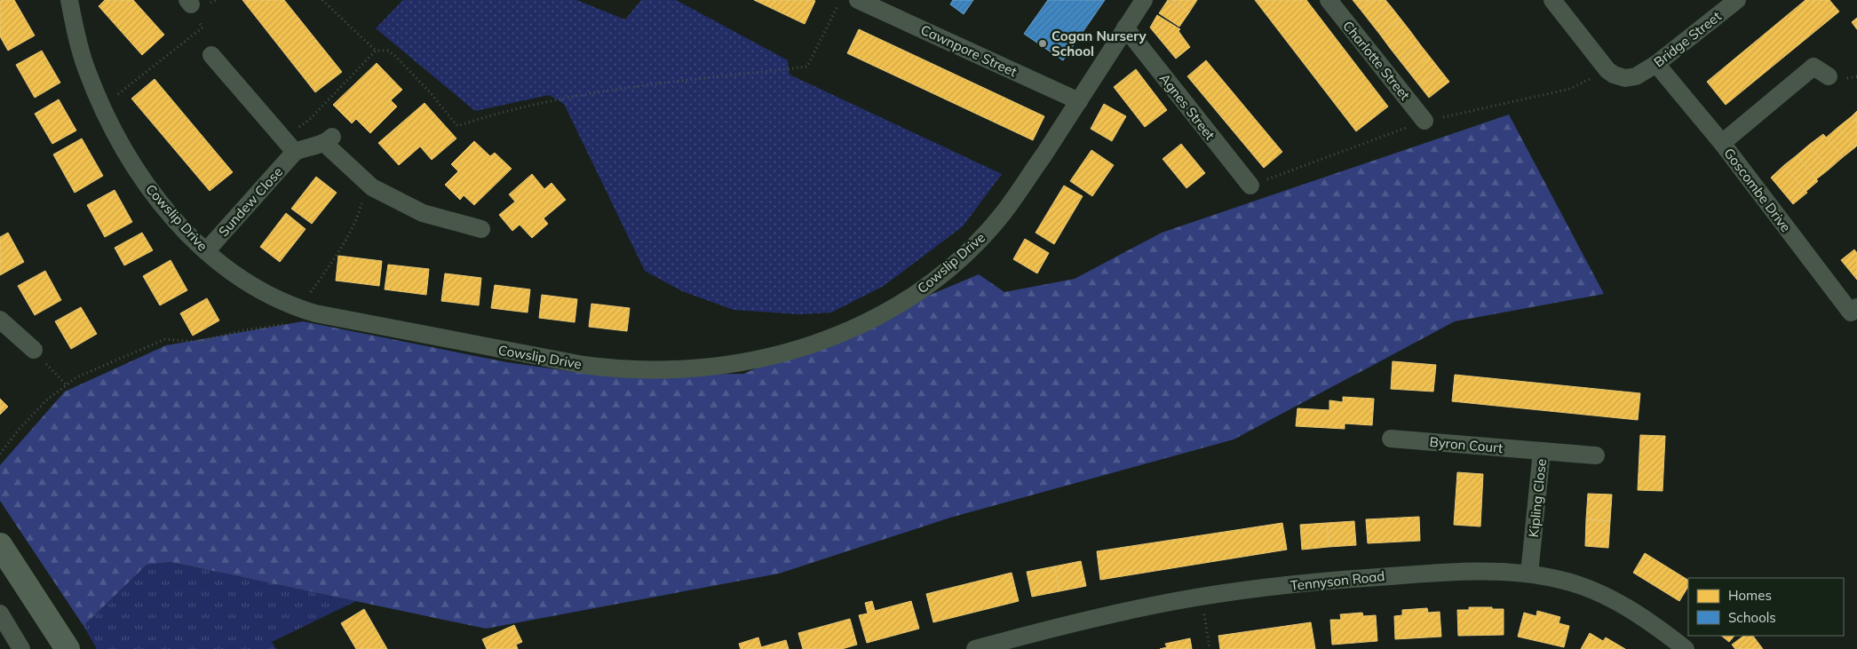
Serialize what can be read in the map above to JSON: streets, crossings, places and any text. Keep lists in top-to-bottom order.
{
  "streets": {
    "street": [
      "Bridge Street",
      "Cawnpore Street",
      "Charlotte Street",
      "Agnes Street",
      "Goscombe Drive",
      "Sundew Close",
      "Cowslip Drive",
      "Byron Court",
      "Kipling Close",
      "Tennyson Road"
    ]
  },
  "crossings": [
    ["Bridge Street", "Goscombe Drive"],
    ["Cawnpore Street", "Cowslip Drive"],
    ["Agnes Street", "Cowslip Drive"],
    ["Sundew Close", "Cowslip Drive"],
    ["Byron Court", "Kipling Close"],
    ["Kipling Close", "Tennyson Road"]
  ],
  "places": ["Cogan Nursery School"],
  "legend": ["Homes", "Schools"]
}
